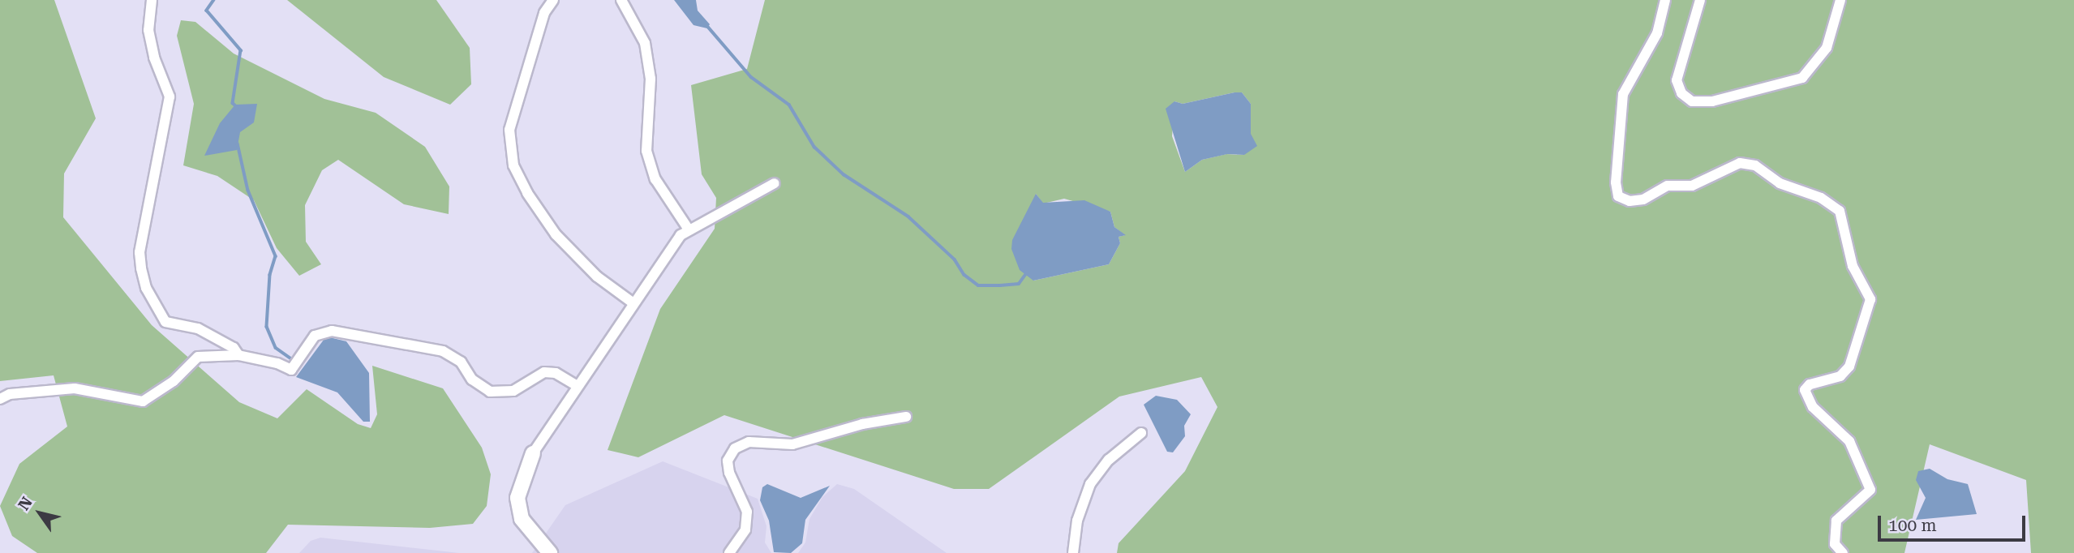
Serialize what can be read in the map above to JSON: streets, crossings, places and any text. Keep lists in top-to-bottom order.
{
  "scale_bar": "100 m",
  "north": "top left"
}
